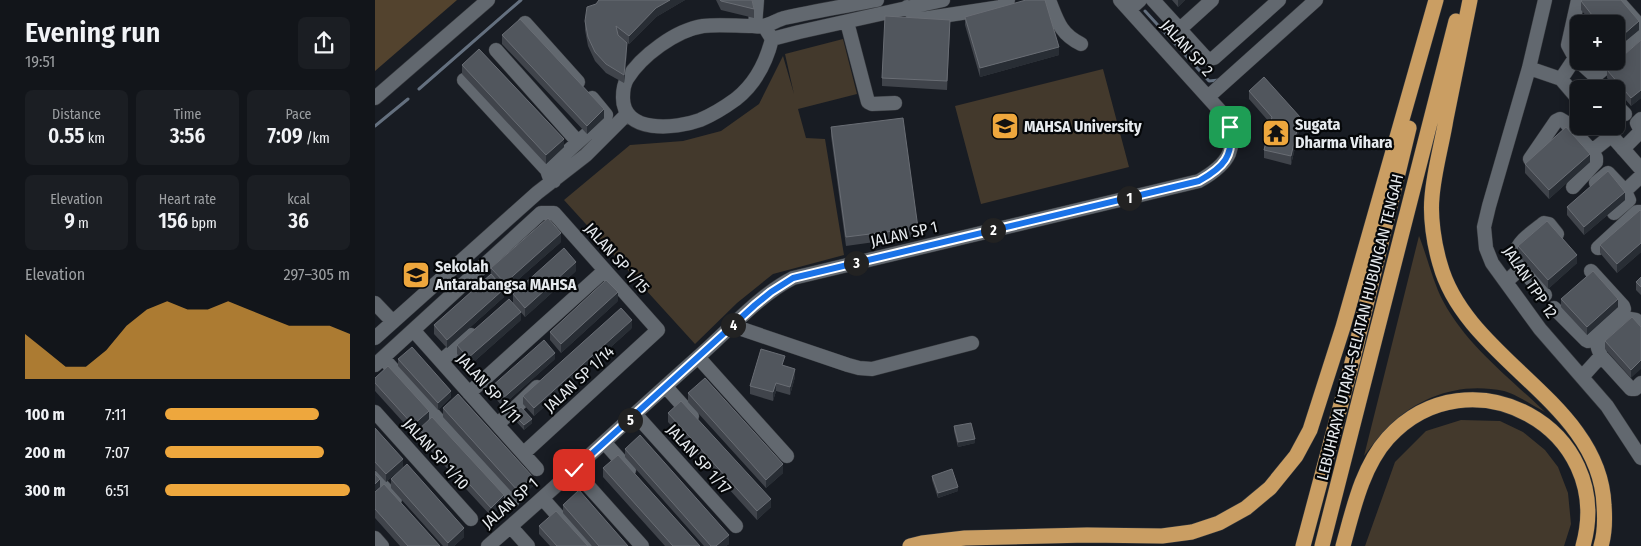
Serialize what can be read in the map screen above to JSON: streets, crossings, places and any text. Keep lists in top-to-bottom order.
{
  "streets": {
    "highway": ["LEBUHRAYA UTARA–SELATAN HUBUNGAN TENGAH"],
    "street": [
      "JALAN SP 2",
      "JALAN SP 1",
      "JALAN SP 1/15",
      "JALAN TPP 12",
      "JALAN SP 1/14",
      "JALAN SP 1/11",
      "JALAN SP 1/10",
      "JALAN SP 1/17"
    ]
  },
  "crossings": [
    ["JALAN SP 2", "JALAN SP 1"],
    ["JALAN SP 1", "JALAN SP 1/17"],
    ["JALAN SP 1/15", "JALAN SP 1/14"],
    ["JALAN SP 1/15", "JALAN SP 1/11"],
    ["JALAN SP 1/14", "JALAN SP 1/11"]
  ],
  "places": {
    "school or university": ["MAHSA University", "Sekolah Antarabangsa MAHSA"],
    "temple": ["Sugata Dharma Vihara"]
  },
  "page": {
    "heading": ["Evening run", "19:51"],
    "map_buttons": ["+", "−"],
    "stats": [
      ["Distance", "0.55 km"],
      ["Time", "3:56"],
      ["Pace", "7:09 /km"],
      ["Elevation", "9 m"],
      ["Heart rate", "156 bpm"],
      ["kcal", "36"]
    ],
    "pins": [
      "1",
      "2",
      "3",
      "4",
      "5"
    ],
    "chart": ["Elevation", "297–305 m"],
    "list": [
      {
        "name": "100 m",
        "note": "7:11"
      },
      {
        "name": "200 m",
        "note": "7:07"
      },
      {
        "name": "300 m",
        "note": "6:51"
      }
    ]
  }
}
